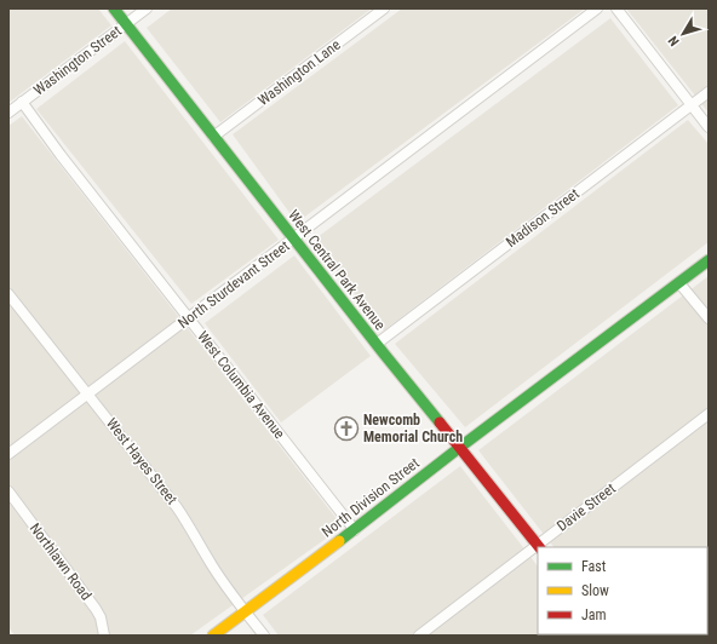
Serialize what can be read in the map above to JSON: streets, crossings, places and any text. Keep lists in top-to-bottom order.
{
  "streets": {
    "main road": ["West Central Park Avenue", "North Division Street"],
    "street": [
      "Washington Street",
      "Washington Lane",
      "Madison Street",
      "North Sturdevant Street",
      "West Columbia Avenue",
      "West Hayes Street",
      "Davie Street",
      "Northlawn Road"
    ]
  },
  "crossings": [
    ["Washington Street", "West Central Park Avenue"],
    ["Washington Street", "West Columbia Avenue"],
    ["Washington Lane", "West Central Park Avenue"],
    ["Madison Street", "West Central Park Avenue"],
    ["West Central Park Avenue", "North Sturdevant Street"],
    ["West Central Park Avenue", "North Division Street"],
    ["West Central Park Avenue", "Davie Street"],
    ["North Sturdevant Street", "West Columbia Avenue"],
    ["North Sturdevant Street", "West Hayes Street"],
    ["West Columbia Avenue", "North Division Street"],
    ["West Hayes Street", "North Division Street"]
  ],
  "places": {
    "church": ["Newcomb Memorial Church"]
  },
  "legend": ["Fast", "Slow", "Jam"],
  "north": "bottom left"
}
